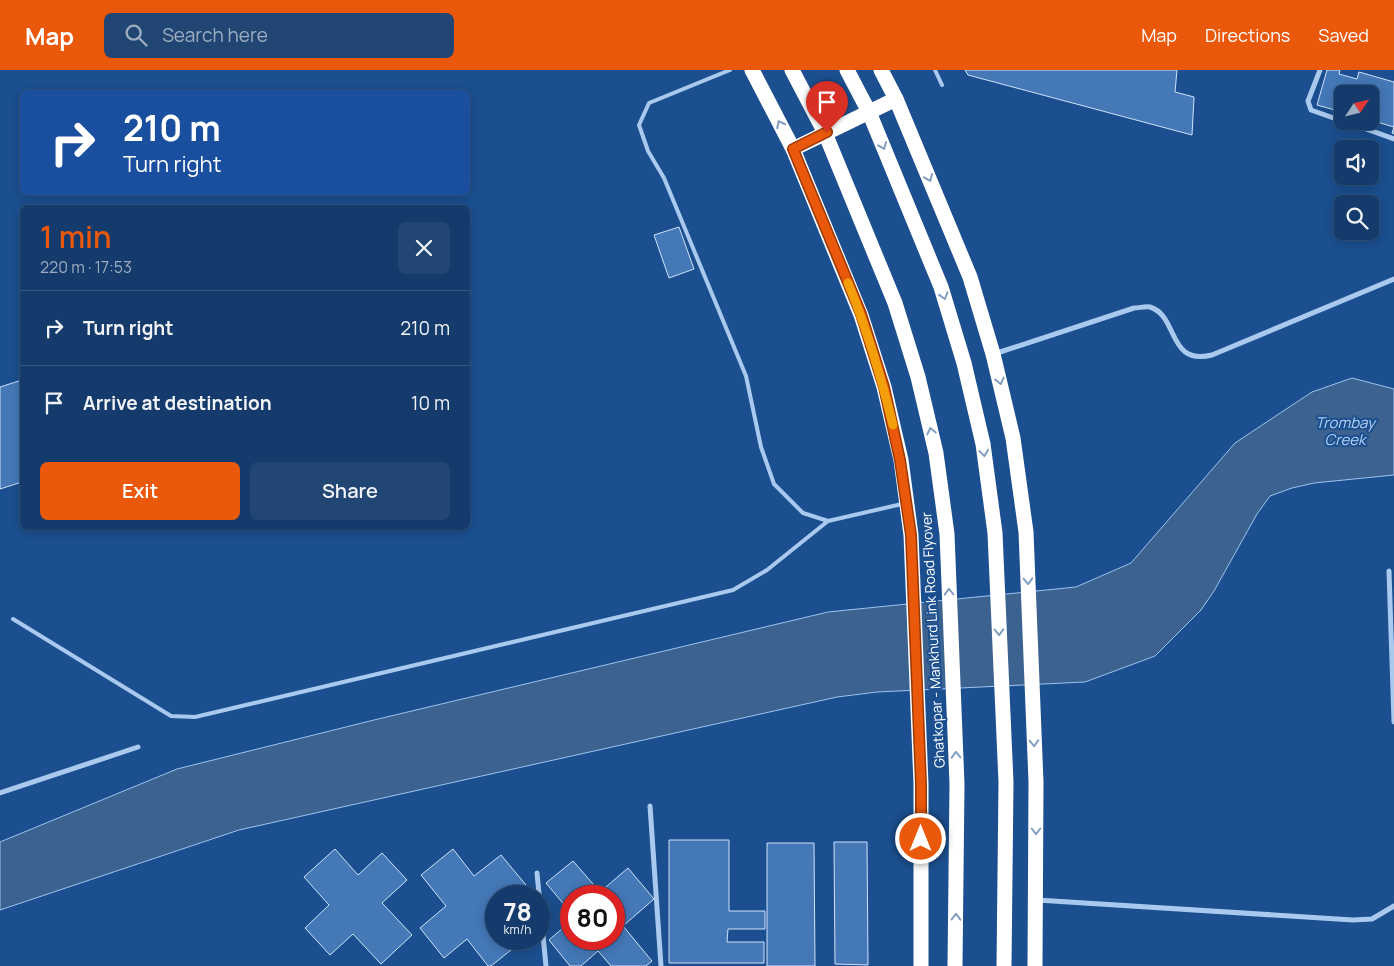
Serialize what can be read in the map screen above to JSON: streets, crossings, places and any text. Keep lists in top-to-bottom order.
{
  "streets": {
    "highway": ["Ghatkopar - Mankhurd Link Road Flyover"]
  },
  "water": ["Trombay Creek"],
  "north": "top right",
  "page": {
    "header": "Map",
    "search": "Search here",
    "nav": ["Map", "Directions", "Saved"],
    "turn": ["210 m", "Turn right"],
    "heading": ["1 min", "220 m · 17:53"],
    "list": [
      {
        "name": "Turn right",
        "value": "210 m"
      },
      {
        "name": "Arrive at destination",
        "value": "10 m"
      }
    ],
    "buttons": ["Exit", "Share"],
    "speed": "78 km/h",
    "limit": "80"
  }
}
